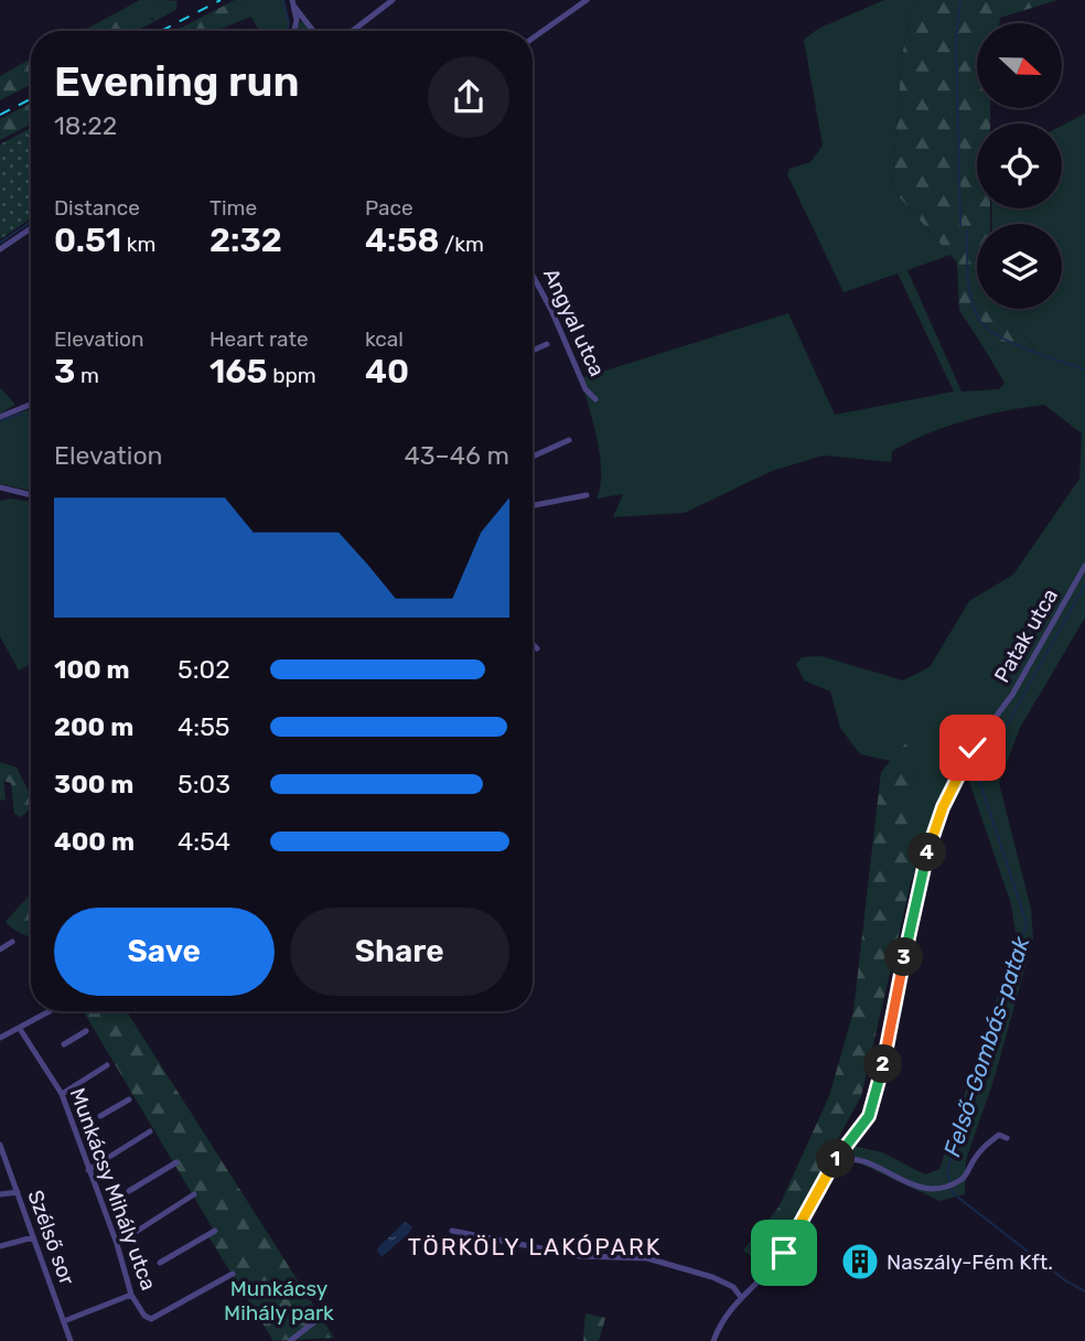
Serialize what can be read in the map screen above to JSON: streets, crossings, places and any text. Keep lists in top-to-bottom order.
{
  "streets": {
    "street": [
      "Angyal utca",
      "Patak utca",
      "Munkácsy Mihály utca",
      "Szélső sor"
    ]
  },
  "districts": ["TÖRKÖLY LAKÓPARK"],
  "water": ["Felső-Gombás-patak"],
  "parks": ["Munkácsy Mihály park"],
  "places": {
    "building": ["Naszály-Fém Kft."]
  },
  "north": "right",
  "page": {
    "heading": ["Evening run", "18:22"],
    "stats": [
      ["Distance", "0.51 km"],
      ["Time", "2:32"],
      ["Pace", "4:58 /km"],
      ["Elevation", "3 m"],
      ["Heart rate", "165 bpm"],
      ["kcal", "40"]
    ],
    "chart": ["Elevation", "43–46 m"],
    "list": [
      {
        "name": "100 m",
        "note": "5:02"
      },
      {
        "name": "200 m",
        "note": "4:55"
      },
      {
        "name": "300 m",
        "note": "5:03"
      },
      {
        "name": "400 m",
        "note": "4:54"
      }
    ],
    "pins": [
      "4",
      "3",
      "2",
      "1"
    ],
    "buttons": ["Save", "Share"]
  }
}
